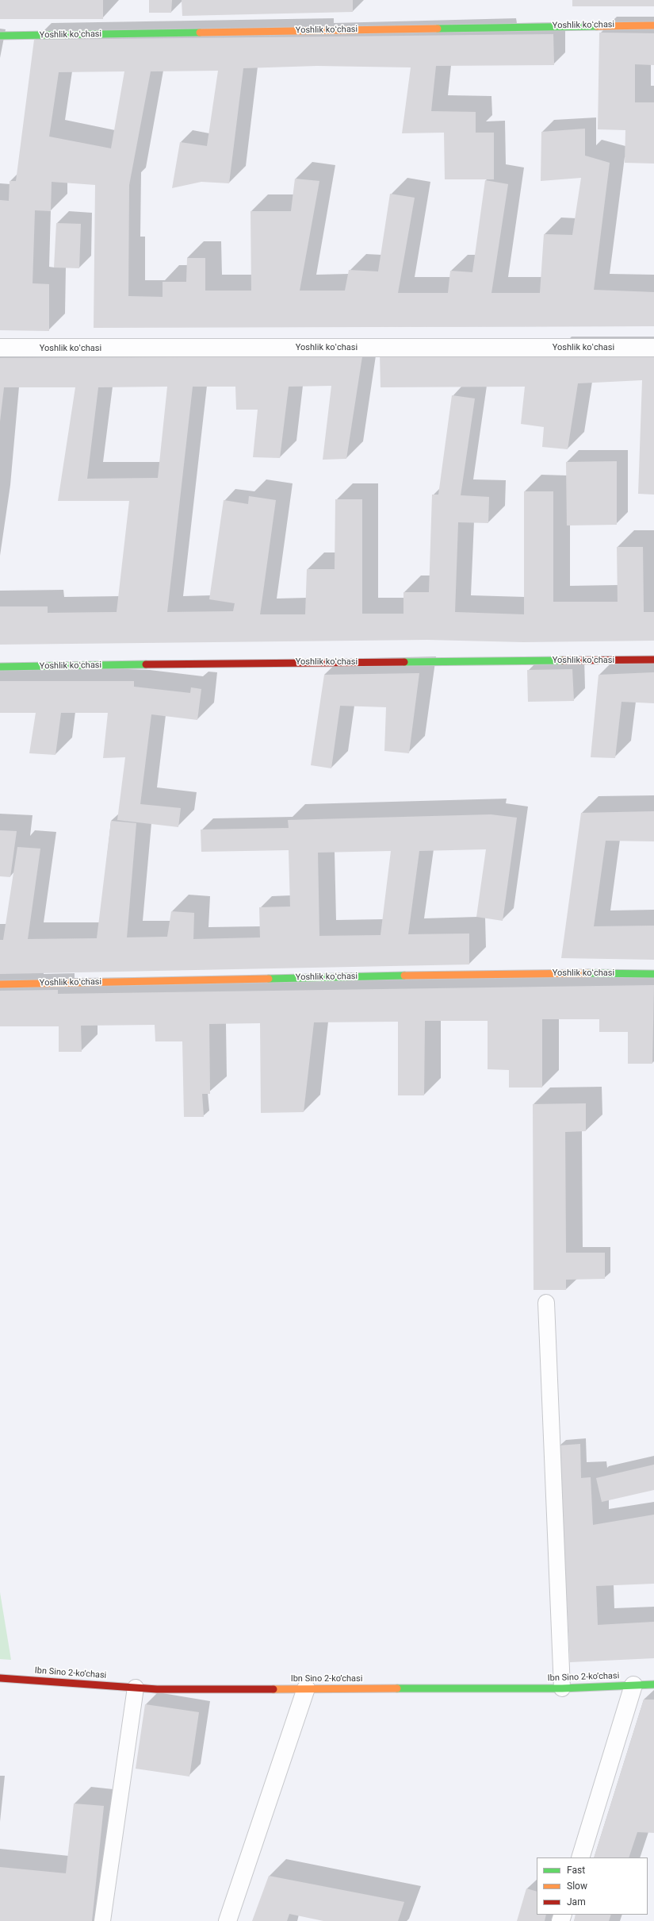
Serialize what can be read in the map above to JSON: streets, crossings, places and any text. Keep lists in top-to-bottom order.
{
  "streets": {
    "street": ["Yoshlik koʻchasi", "Ibn Sino 2-koʼchasi"]
  },
  "legend": ["Fast", "Slow", "Jam"]
}
